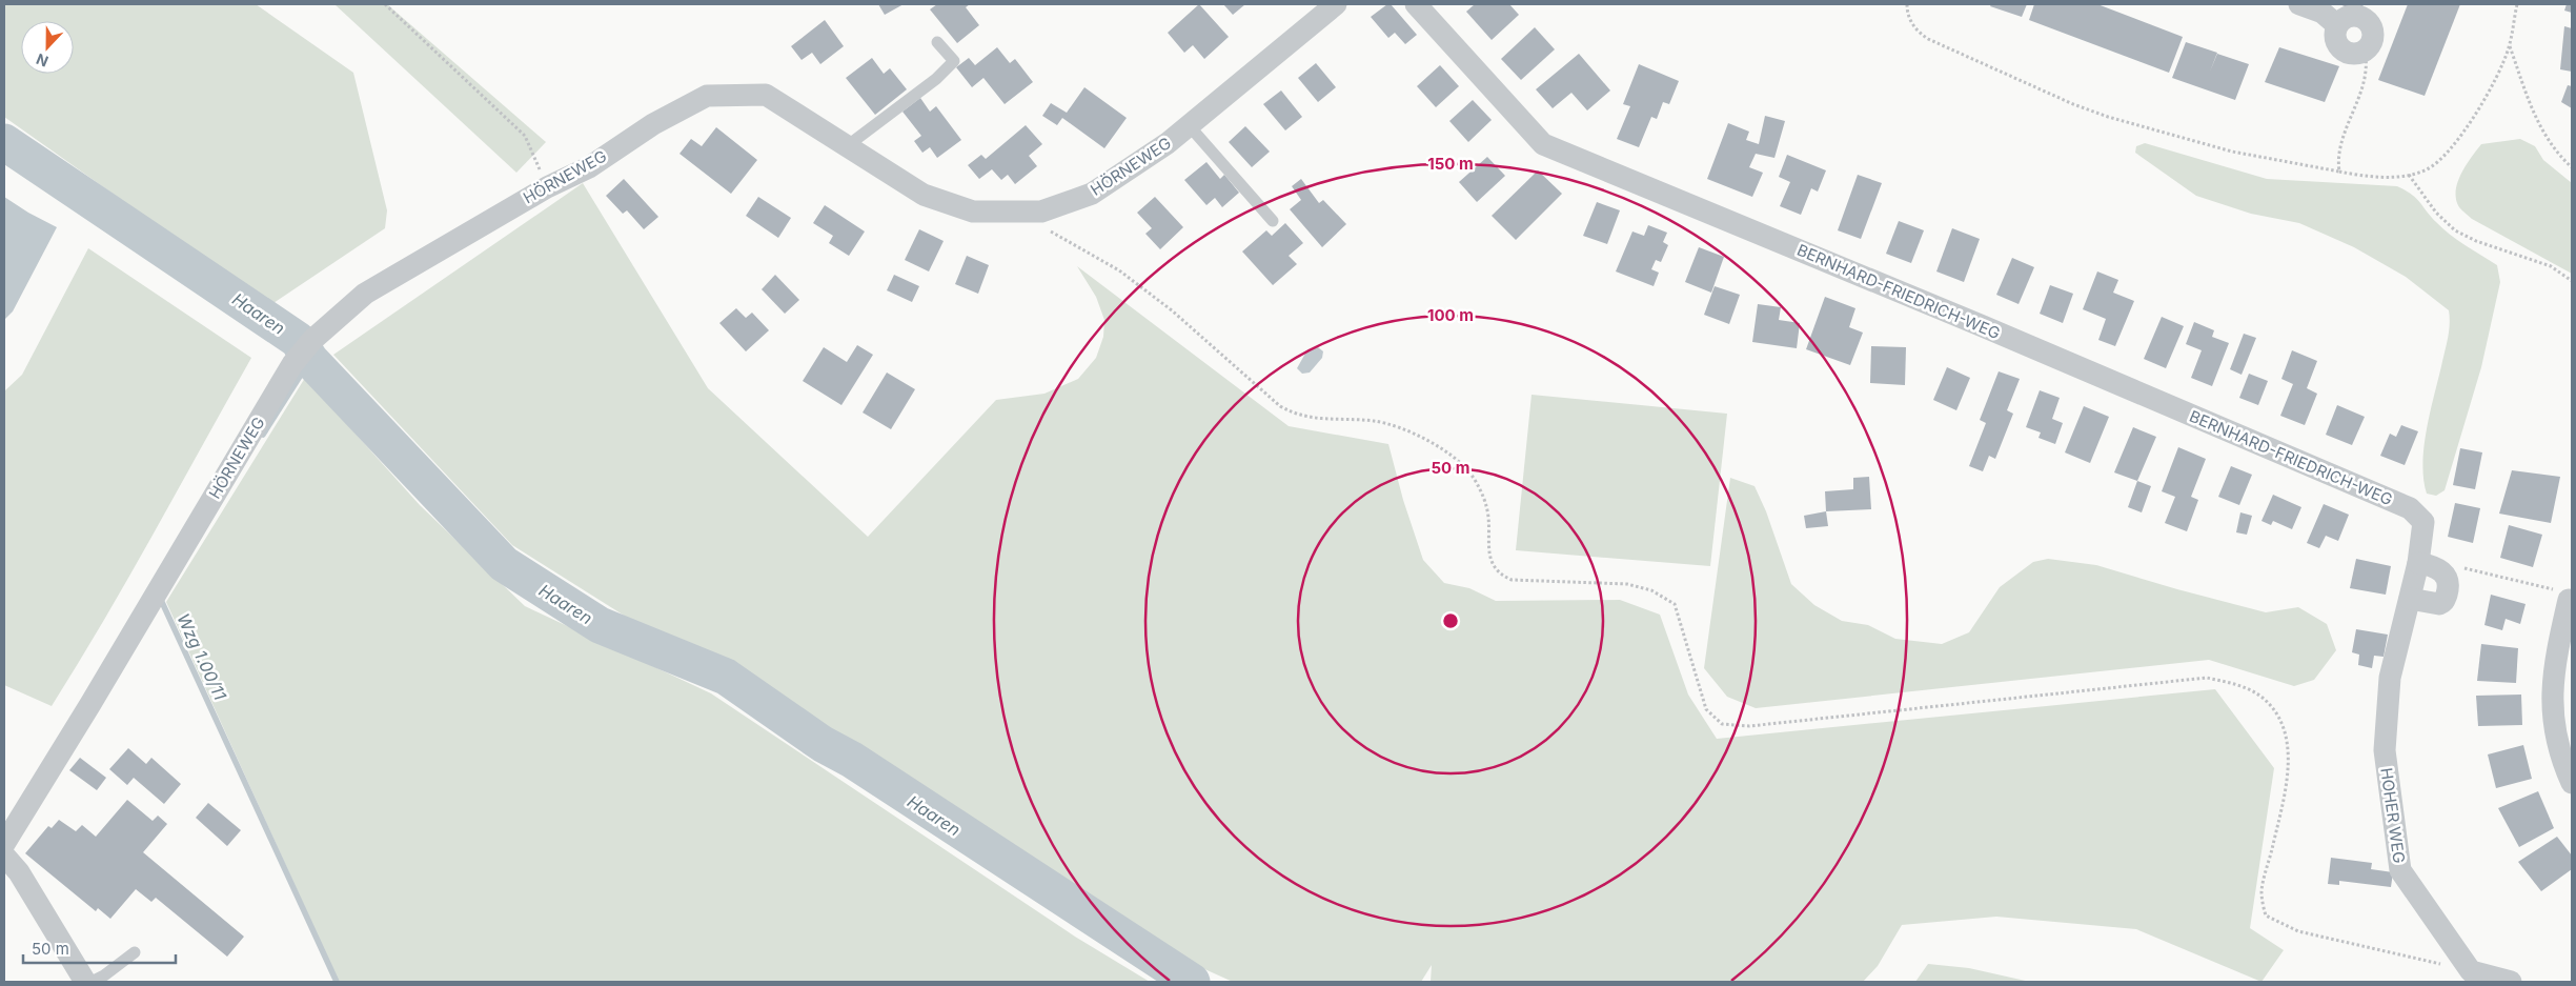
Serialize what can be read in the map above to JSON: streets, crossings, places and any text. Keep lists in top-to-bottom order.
{
  "streets": {
    "street": ["HÖRNEWEG", "BERNHARD-FRIEDRICH-WEG", "HOHER WEG"]
  },
  "crossings": [
    ["BERNHARD-FRIEDRICH-WEG", "HOHER WEG"]
  ],
  "water": ["Haaren", "Wzg 1.00/11"],
  "scale_bar": "50 m",
  "north": "bottom",
  "rings": ["150 m", "100 m", "50 m"]
}
